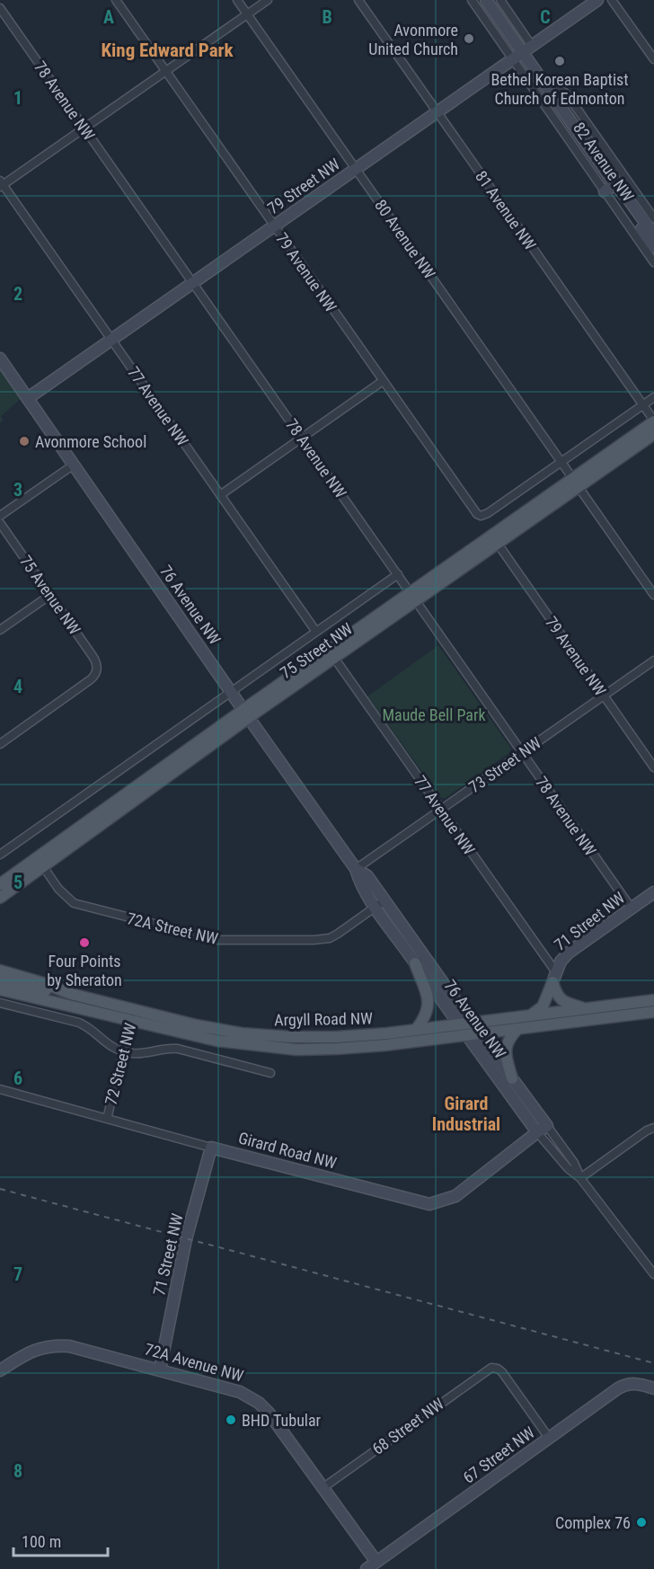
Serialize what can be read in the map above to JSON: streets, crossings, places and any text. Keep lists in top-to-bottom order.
{
  "streets": {
    "main road": ["75 Street NW", "Argyll Road NW"],
    "street": [
      "78 Avenue NW",
      "82 Avenue NW",
      "79 Street NW",
      "81 Avenue NW",
      "80 Avenue NW",
      "79 Avenue NW",
      "77 Avenue NW",
      "75 Avenue NW",
      "76 Avenue NW",
      "73 Street NW",
      "71 Street NW",
      "72A Street NW",
      "72 Street NW",
      "Girard Road NW",
      "72A Avenue NW",
      "68 Street NW",
      "67 Street NW"
    ]
  },
  "crossings": [
    ["78 Avenue NW", "79 Street NW"],
    ["78 Avenue NW", "75 Street NW"],
    ["78 Avenue NW", "73 Street NW"],
    ["78 Avenue NW", "71 Street NW"],
    ["82 Avenue NW", "79 Street NW"],
    ["79 Street NW", "81 Avenue NW"],
    ["79 Street NW", "80 Avenue NW"],
    ["79 Street NW", "79 Avenue NW"],
    ["79 Street NW", "77 Avenue NW"],
    ["79 Street NW", "76 Avenue NW"],
    ["81 Avenue NW", "75 Street NW"],
    ["80 Avenue NW", "79 Avenue NW"],
    ["80 Avenue NW", "75 Street NW"],
    ["79 Avenue NW", "75 Street NW"],
    ["79 Avenue NW", "73 Street NW"],
    ["77 Avenue NW", "75 Street NW"],
    ["77 Avenue NW", "73 Street NW"],
    ["77 Avenue NW", "71 Street NW"],
    ["76 Avenue NW", "75 Street NW"],
    ["76 Avenue NW", "73 Street NW"],
    ["76 Avenue NW", "72A Street NW"],
    ["76 Avenue NW", "Argyll Road NW"],
    ["76 Avenue NW", "Girard Road NW"],
    ["75 Street NW", "72A Street NW"],
    ["71 Street NW", "Girard Road NW"],
    ["71 Street NW", "72A Avenue NW"],
    ["Argyll Road NW", "72 Street NW"],
    ["72 Street NW", "Girard Road NW"],
    ["72A Avenue NW", "68 Street NW"],
    ["72A Avenue NW", "67 Street NW"],
    ["68 Street NW", "67 Street NW"]
  ],
  "districts": ["King Edward Park", "Girard Industrial"],
  "parks": ["Maude Bell Park"],
  "places": [
    "Avonmore United Church",
    "Bethel Korean Baptist Church of Edmonton",
    "Avonmore School",
    "Four Points by Sheraton",
    "BHD Tubular",
    "Complex 76"
  ],
  "scale_bar": "100 m",
  "grid": {
    "columns": ["A", "B", "C"],
    "rows": [
      "1",
      "2",
      "3",
      "4",
      "5",
      "6",
      "7",
      "8"
    ]
  }
}
